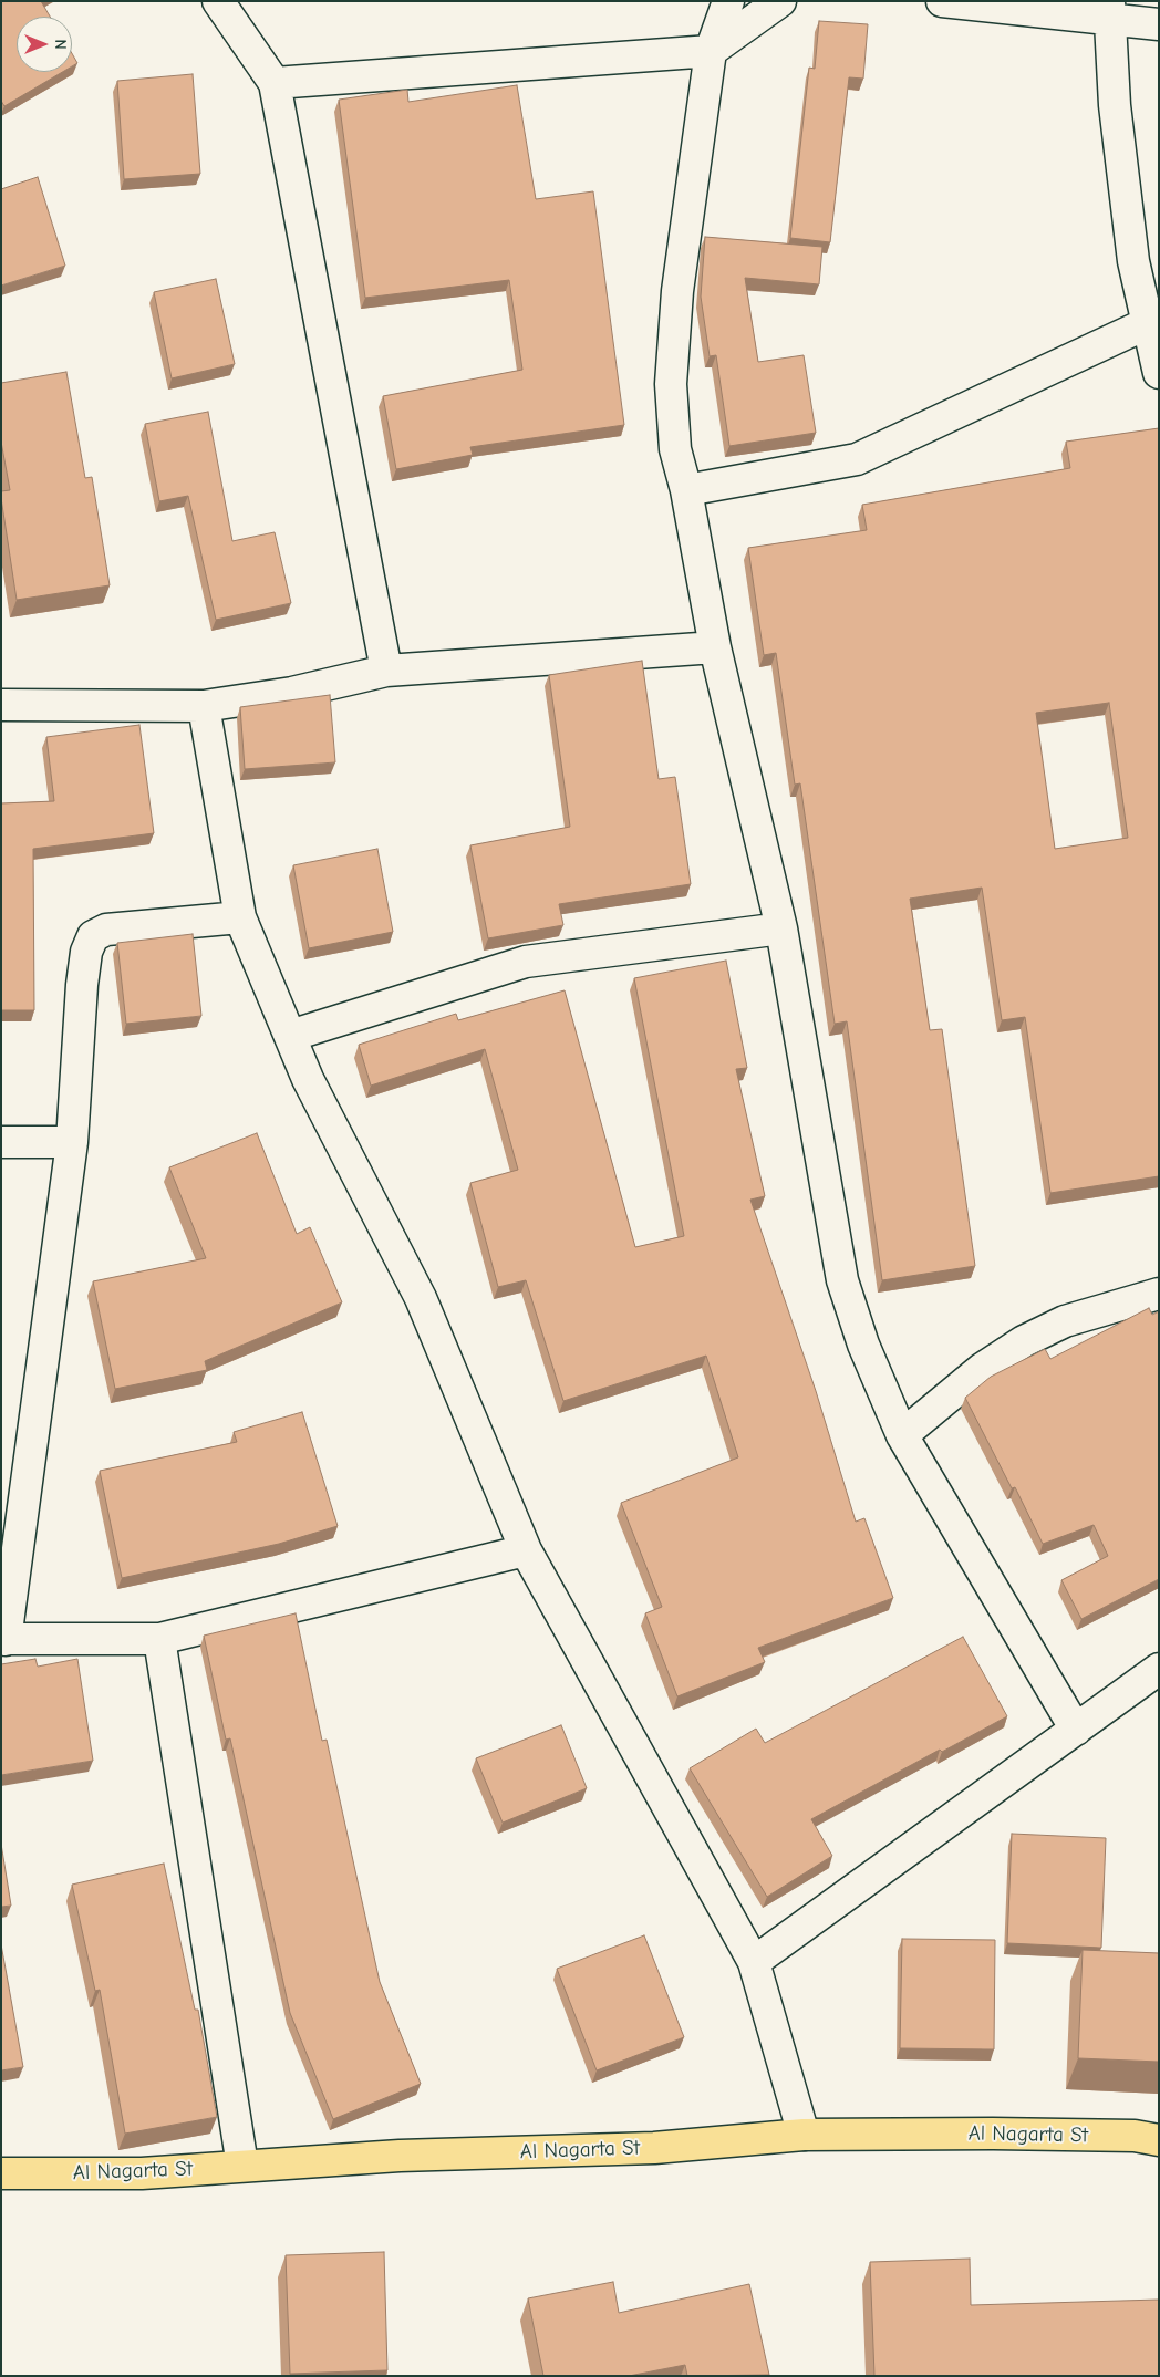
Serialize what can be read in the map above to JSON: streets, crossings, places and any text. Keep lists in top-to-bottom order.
{
  "streets": {
    "main road": ["Al Nagarta St"]
  },
  "north": "right"
}
